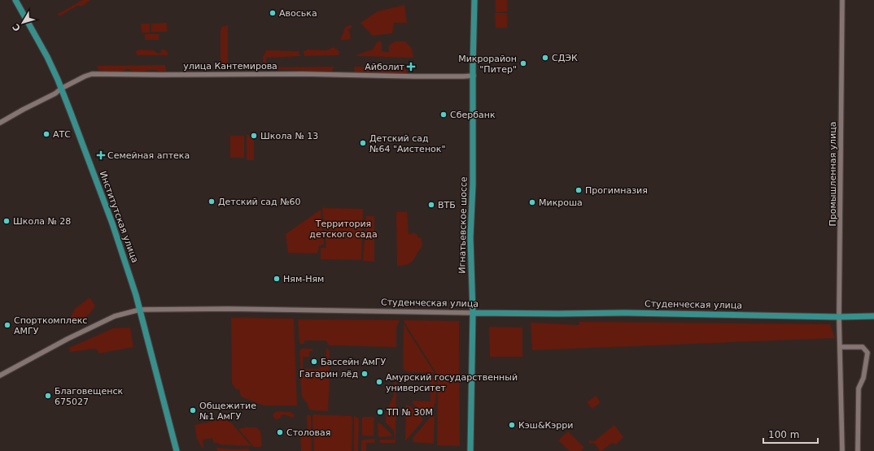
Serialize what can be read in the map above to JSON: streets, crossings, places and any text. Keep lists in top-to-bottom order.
{
  "streets": {
    "main road": ["Институтская улица", "Игнатьевское шоссе", "Студенческая улица"],
    "street": ["улица Кантемирова", "Промышленная улица"]
  },
  "crossings": [
    ["улица Кантемирова", "Институтская улица"],
    ["улица Кантемирова", "Игнатьевское шоссе"],
    ["Промышленная улица", "Студенческая улица"],
    ["Институтская улица", "Студенческая улица"],
    ["Игнатьевское шоссе", "Студенческая улица"]
  ],
  "parks": ["Территория детского сада"],
  "places": {
    "other": [
      "Авоська",
      "СДЭК",
      "Микрорайон \"Питер\"",
      "Сбербанк",
      "АТС",
      "Школа № 13",
      "Детский сад №64 \"Аистенок\"",
      "Прогимназия",
      "Детский сад №60",
      "Микроша",
      "ВТБ",
      "Школа № 28",
      "Ням-Ням",
      "Спорткомплекс АМГУ",
      "Бассейн АмГУ",
      "Гагарин лёд",
      "Амурский государственный университет",
      "Благовещенск 675027",
      "Общежитие №1 АмГУ",
      "ТП № 30М",
      "Кэш&Кэрри",
      "Столовая"
    ],
    "health": ["Айболит", "Семейная аптека"]
  },
  "scale_bar": "100 m",
  "north": "bottom left"
}
